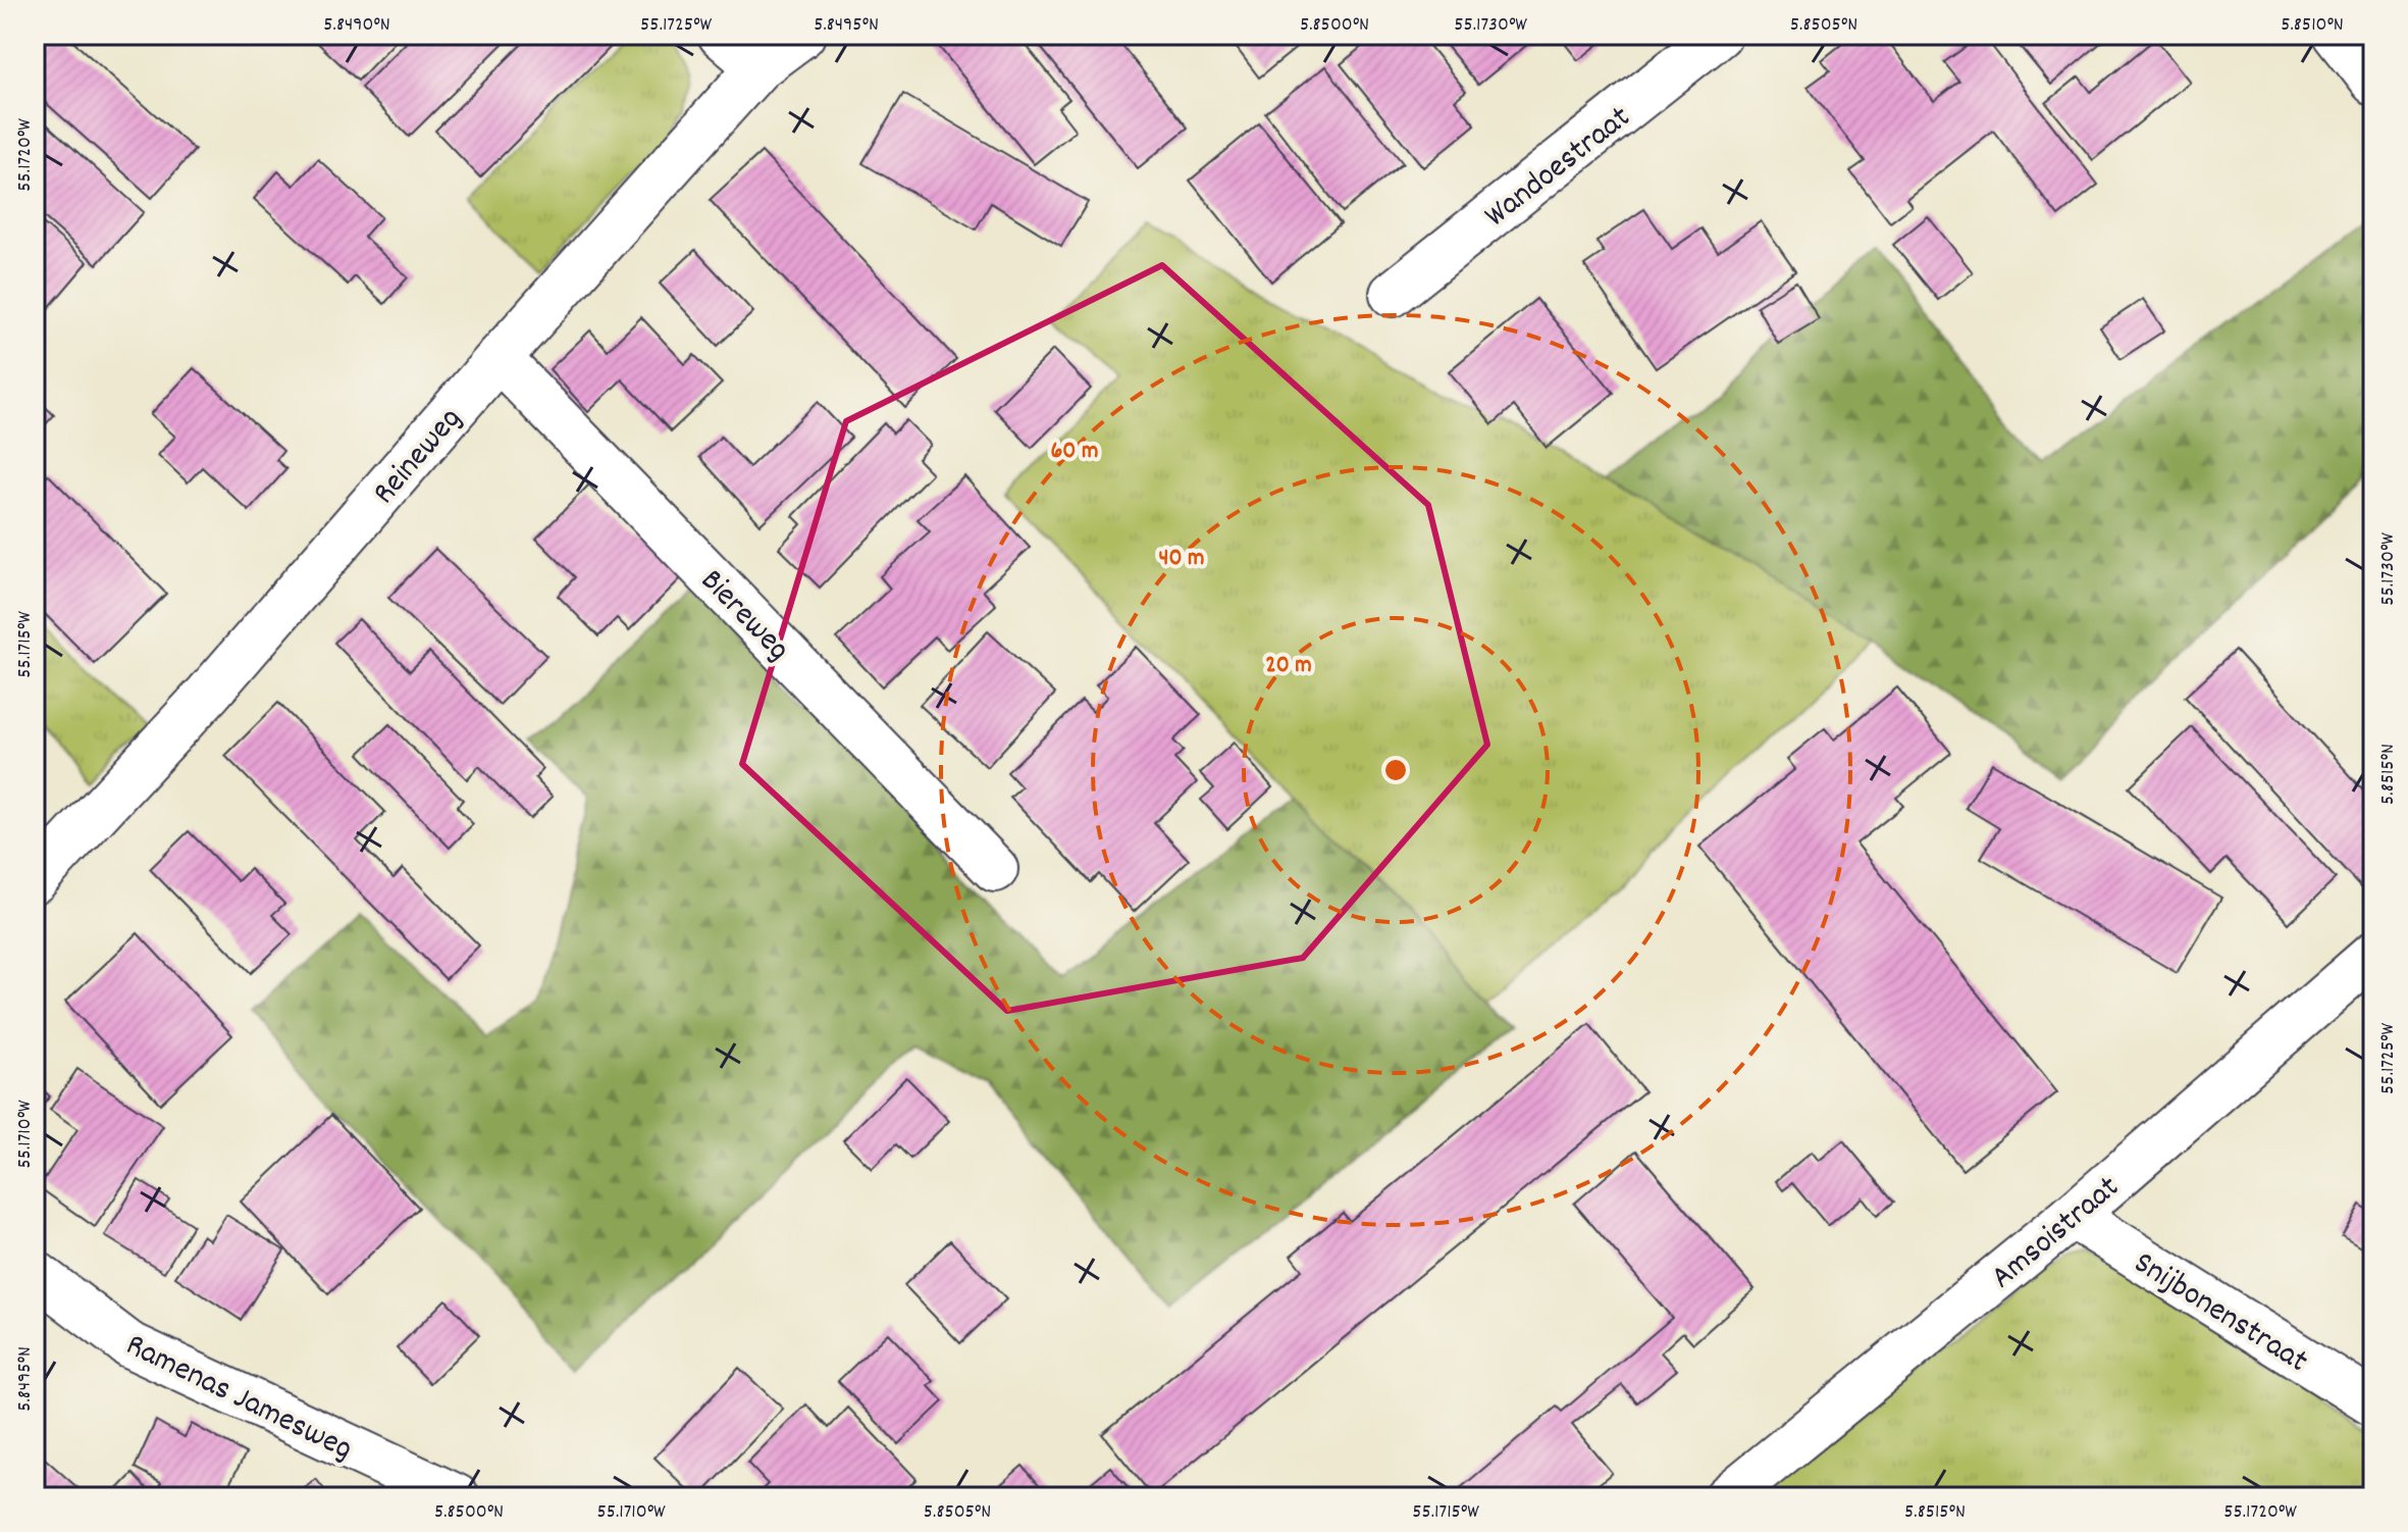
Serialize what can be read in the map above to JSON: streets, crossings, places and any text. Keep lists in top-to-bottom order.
{
  "streets": {
    "street": [
      "Wandoestraat",
      "Reineweg",
      "Biereweg",
      "Amsoistraat",
      "Snijbonenstraat",
      "Ramenas Jamesweg"
    ]
  },
  "crossings": [
    ["Reineweg", "Biereweg"],
    ["Amsoistraat", "Snijbonenstraat"]
  ],
  "coordinates": [
    "5.8490°N",
    "55.1725°W",
    "5.8495°N",
    "5.8500°N",
    "55.1730°W",
    "5.8505°N",
    "5.8510°N",
    "55.1720°W",
    "55.1715°W",
    "5.8515°N",
    "55.1710°W"
  ],
  "rings": ["60 m", "40 m", "20 m"]
}
